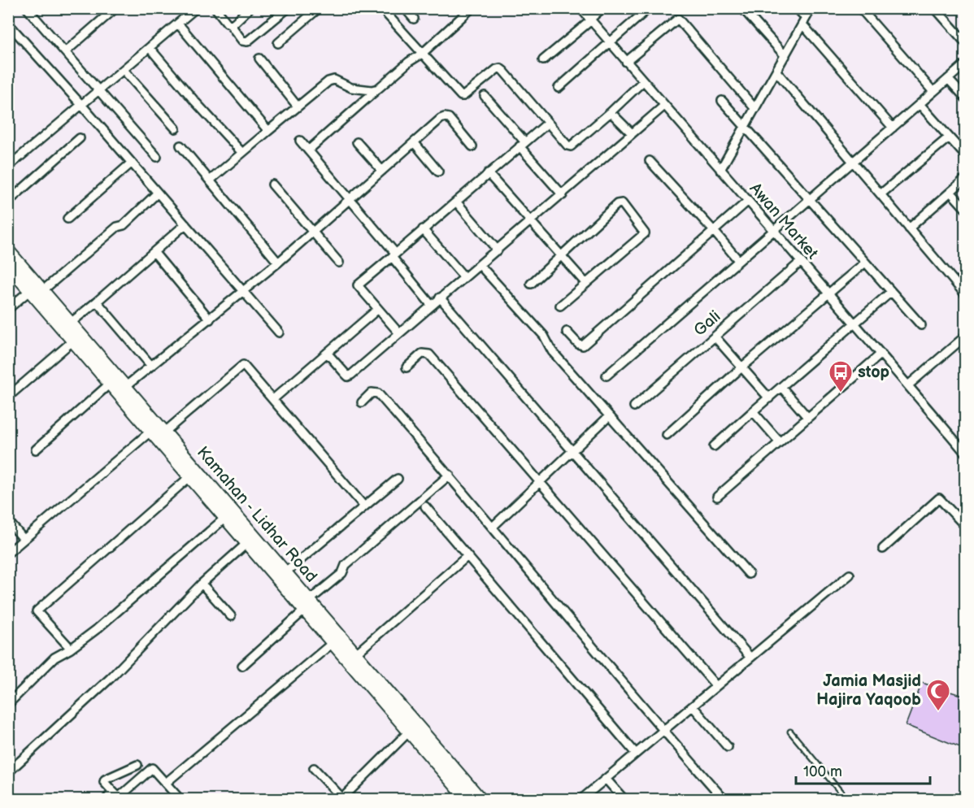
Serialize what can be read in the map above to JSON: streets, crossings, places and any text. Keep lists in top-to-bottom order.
{
  "streets": {
    "main road": ["Kamahan - Lidhar Road"],
    "street": ["Awan Market", "Gali"]
  },
  "crossings": [
    ["Awan Market", "Gali"]
  ],
  "places": {
    "bus stop": ["stop"],
    "mosque": ["Jamia Masjid Hajira Yaqoob"]
  },
  "scale_bar": "100 m"
}
